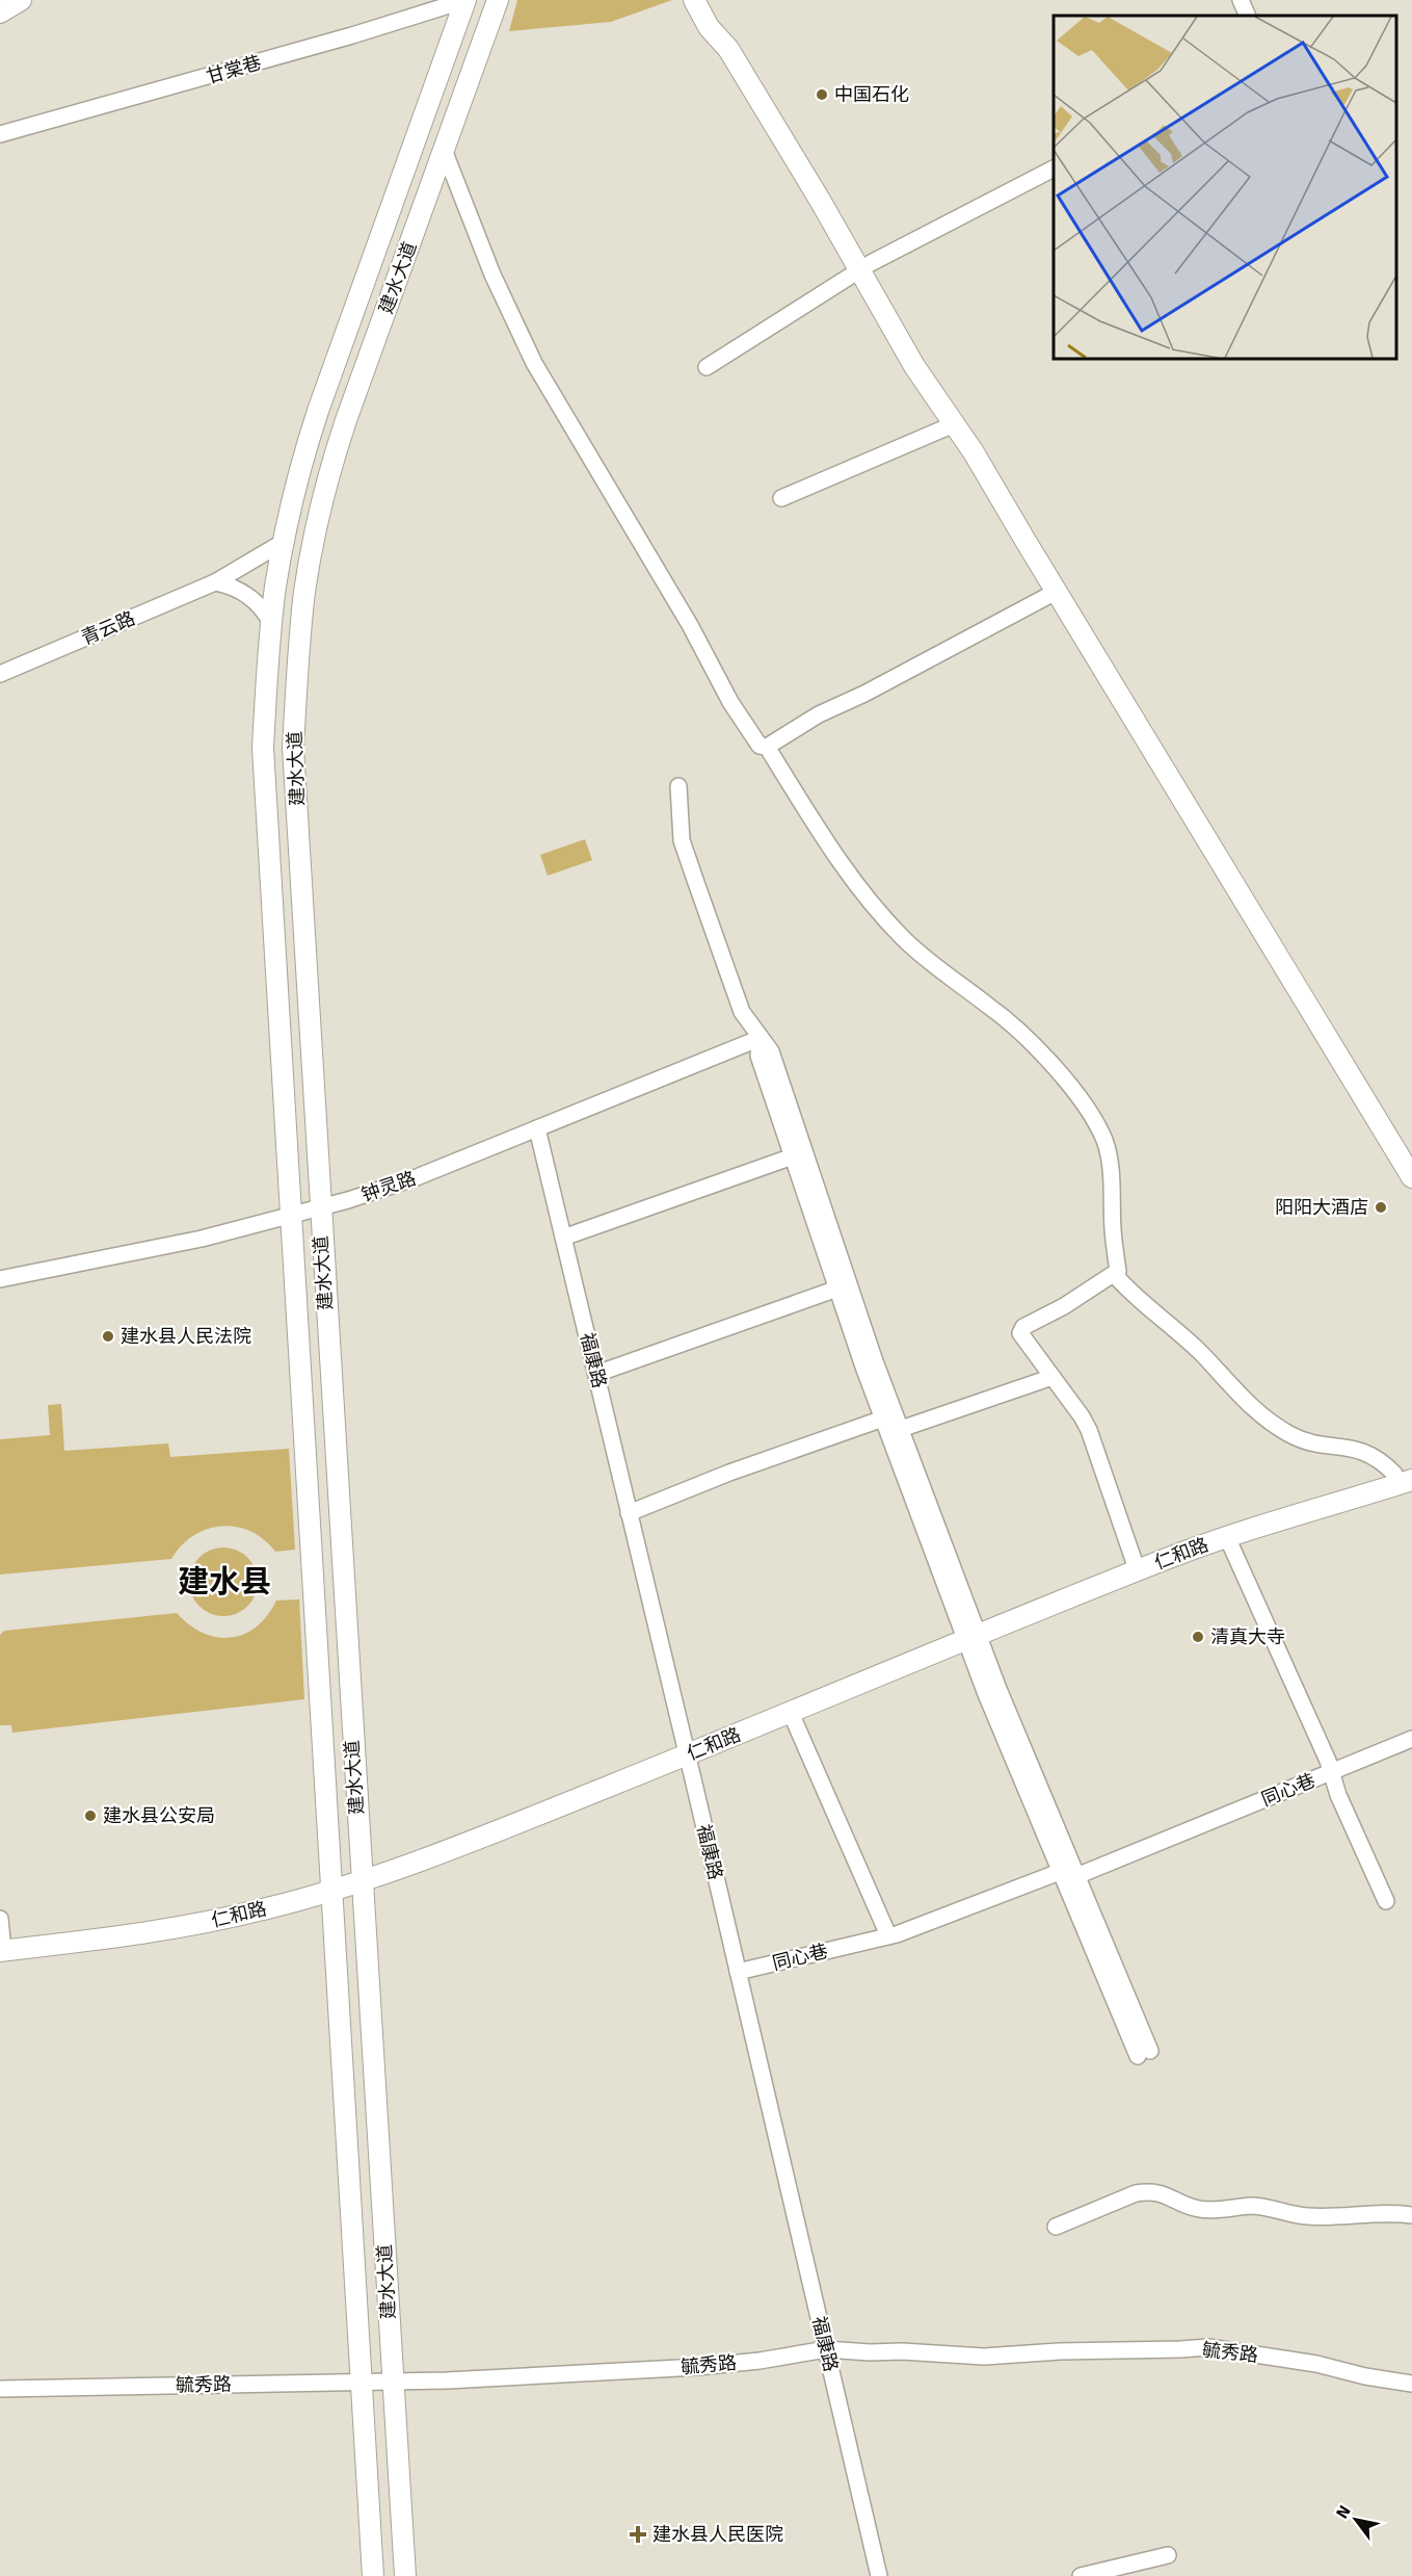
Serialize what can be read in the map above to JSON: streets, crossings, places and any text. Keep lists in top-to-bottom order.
{
  "streets": {
    "main road": ["建水大道", "仁和路"],
    "street": [
      "甘棠巷",
      "青云路",
      "钟灵路",
      "福康路",
      "同心巷",
      "毓秀路"
    ]
  },
  "crossings": [
    ["甘棠巷", "建水大道"],
    ["建水大道", "青云路"],
    ["建水大道", "钟灵路"],
    ["建水大道", "仁和路"],
    ["建水大道", "毓秀路"],
    ["钟灵路", "福康路"],
    ["福康路", "仁和路"],
    ["福康路", "同心巷"],
    ["福康路", "毓秀路"],
    ["仁和路", "同心巷"]
  ],
  "districts": ["建水县"],
  "places": {
    "other": [
      "中国石化",
      "阳阳大酒店",
      "建水县人民法院",
      "清真大寺",
      "建水县公安局"
    ],
    "health": ["建水县人民医院"]
  },
  "north": "top left"
}
